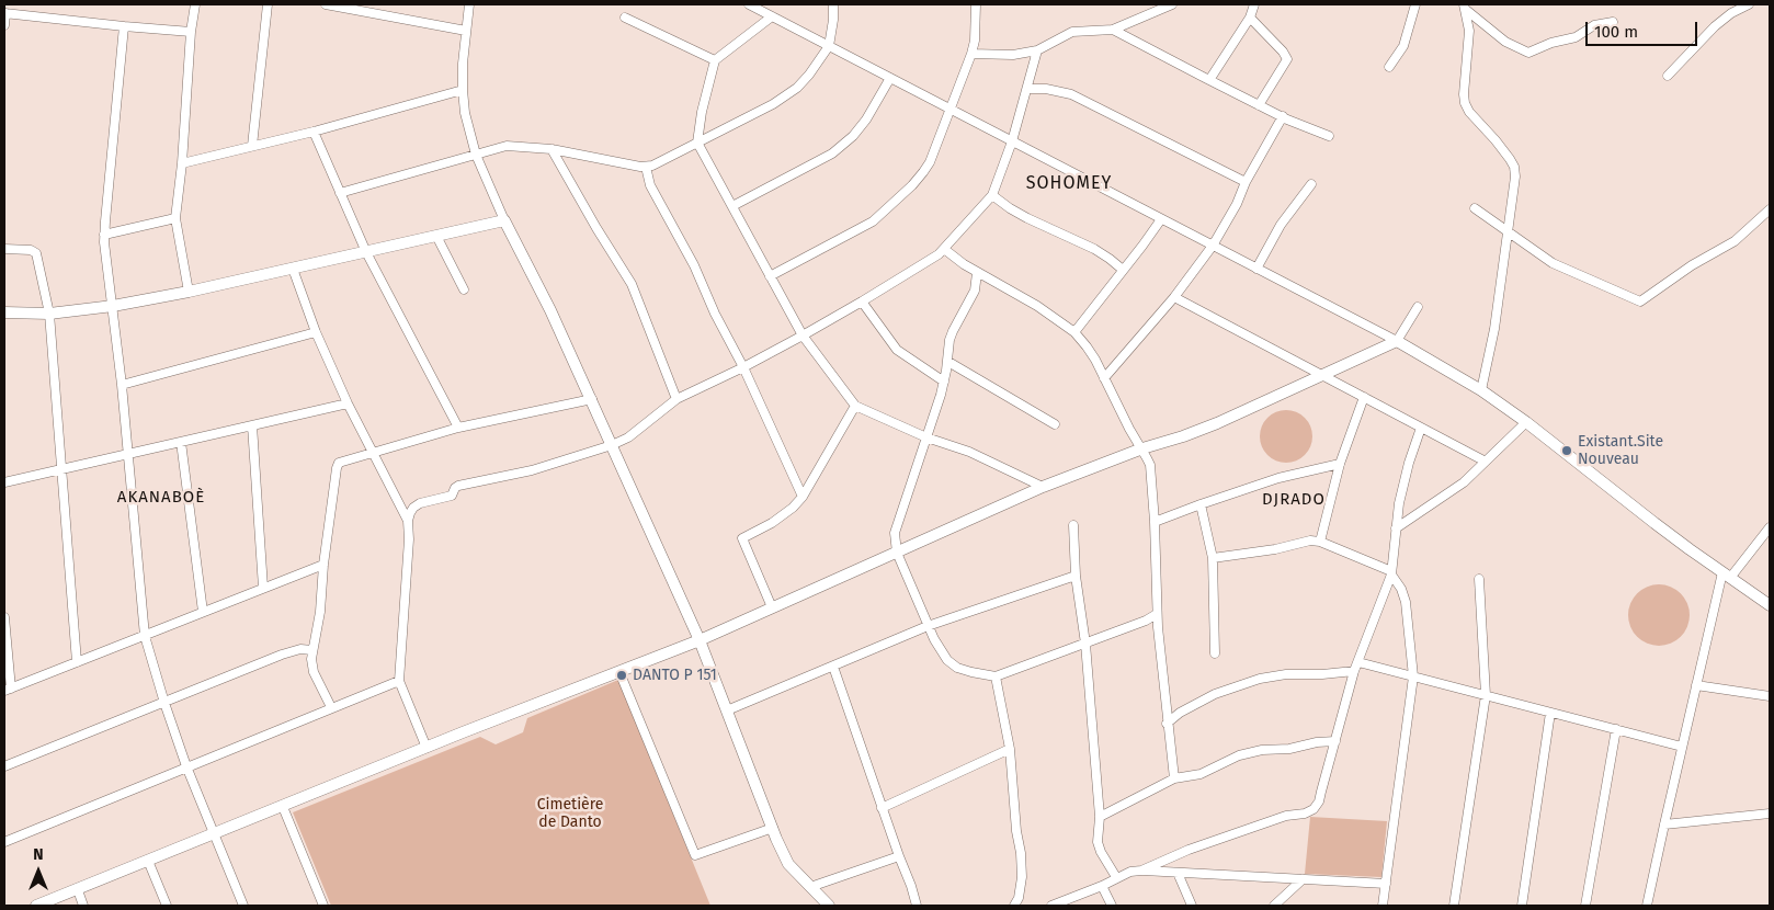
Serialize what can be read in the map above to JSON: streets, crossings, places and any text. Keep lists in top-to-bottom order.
{
  "districts": ["SOHOMEY", "AKANABOÈ", "DJRADO"],
  "parks": ["Cimetière de Danto"],
  "places": ["Existant.Site Nouveau", "DANTO P 151"],
  "scale_bar": "100 m",
  "north": "top"
}
